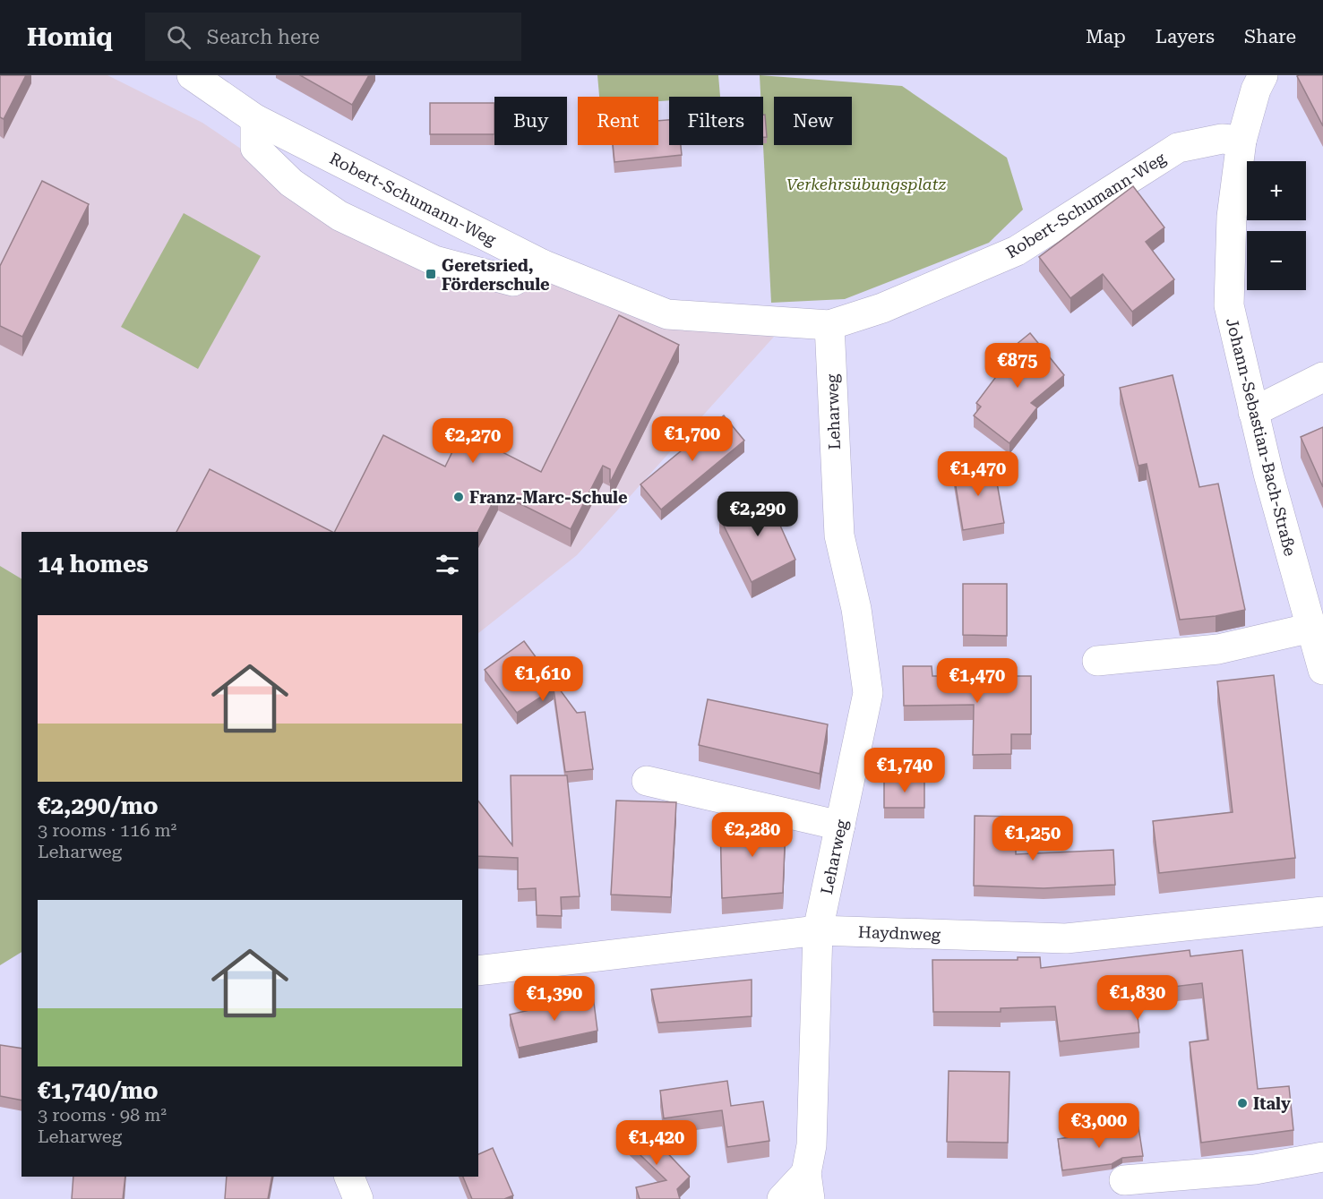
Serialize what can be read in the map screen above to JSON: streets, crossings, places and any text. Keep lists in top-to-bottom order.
{
  "streets": {
    "street": [
      "Robert-Schumann-Weg",
      "Leharweg",
      "Johann-Sebastian-Bach-Straße",
      "Haydnweg"
    ]
  },
  "crossings": [
    ["Robert-Schumann-Weg", "Leharweg"],
    ["Robert-Schumann-Weg", "Johann-Sebastian-Bach-Straße"],
    ["Leharweg", "Haydnweg"]
  ],
  "parks": ["Verkehrsübungsplatz"],
  "places": {
    "transit": ["Geretsried, Förderschule"],
    "other": ["Franz-Marc-Schule", "Italy"]
  },
  "page": {
    "header": "Homiq",
    "search": "Search here",
    "nav": ["Map", "Layers", "Share"],
    "chip": [
      "Buy",
      "Rent",
      "Filters",
      "New"
    ],
    "map_buttons": ["+", "−"],
    "price": [
      "€875",
      "€1,700",
      "€2,270",
      "€1,470",
      "€2,290",
      "€1,610",
      "€1,470",
      "€1,740",
      "€2,280",
      "€1,250",
      "€1,830",
      "€1,390",
      "€3,000",
      "€1,420"
    ],
    "heading": "14 homes",
    "list": [
      {
        "name": "€2,290/mo",
        "note": "3 rooms · 116 m² · Leharweg"
      },
      {
        "name": "€1,740/mo",
        "note": "3 rooms · 98 m² · Leharweg"
      }
    ]
  }
}
